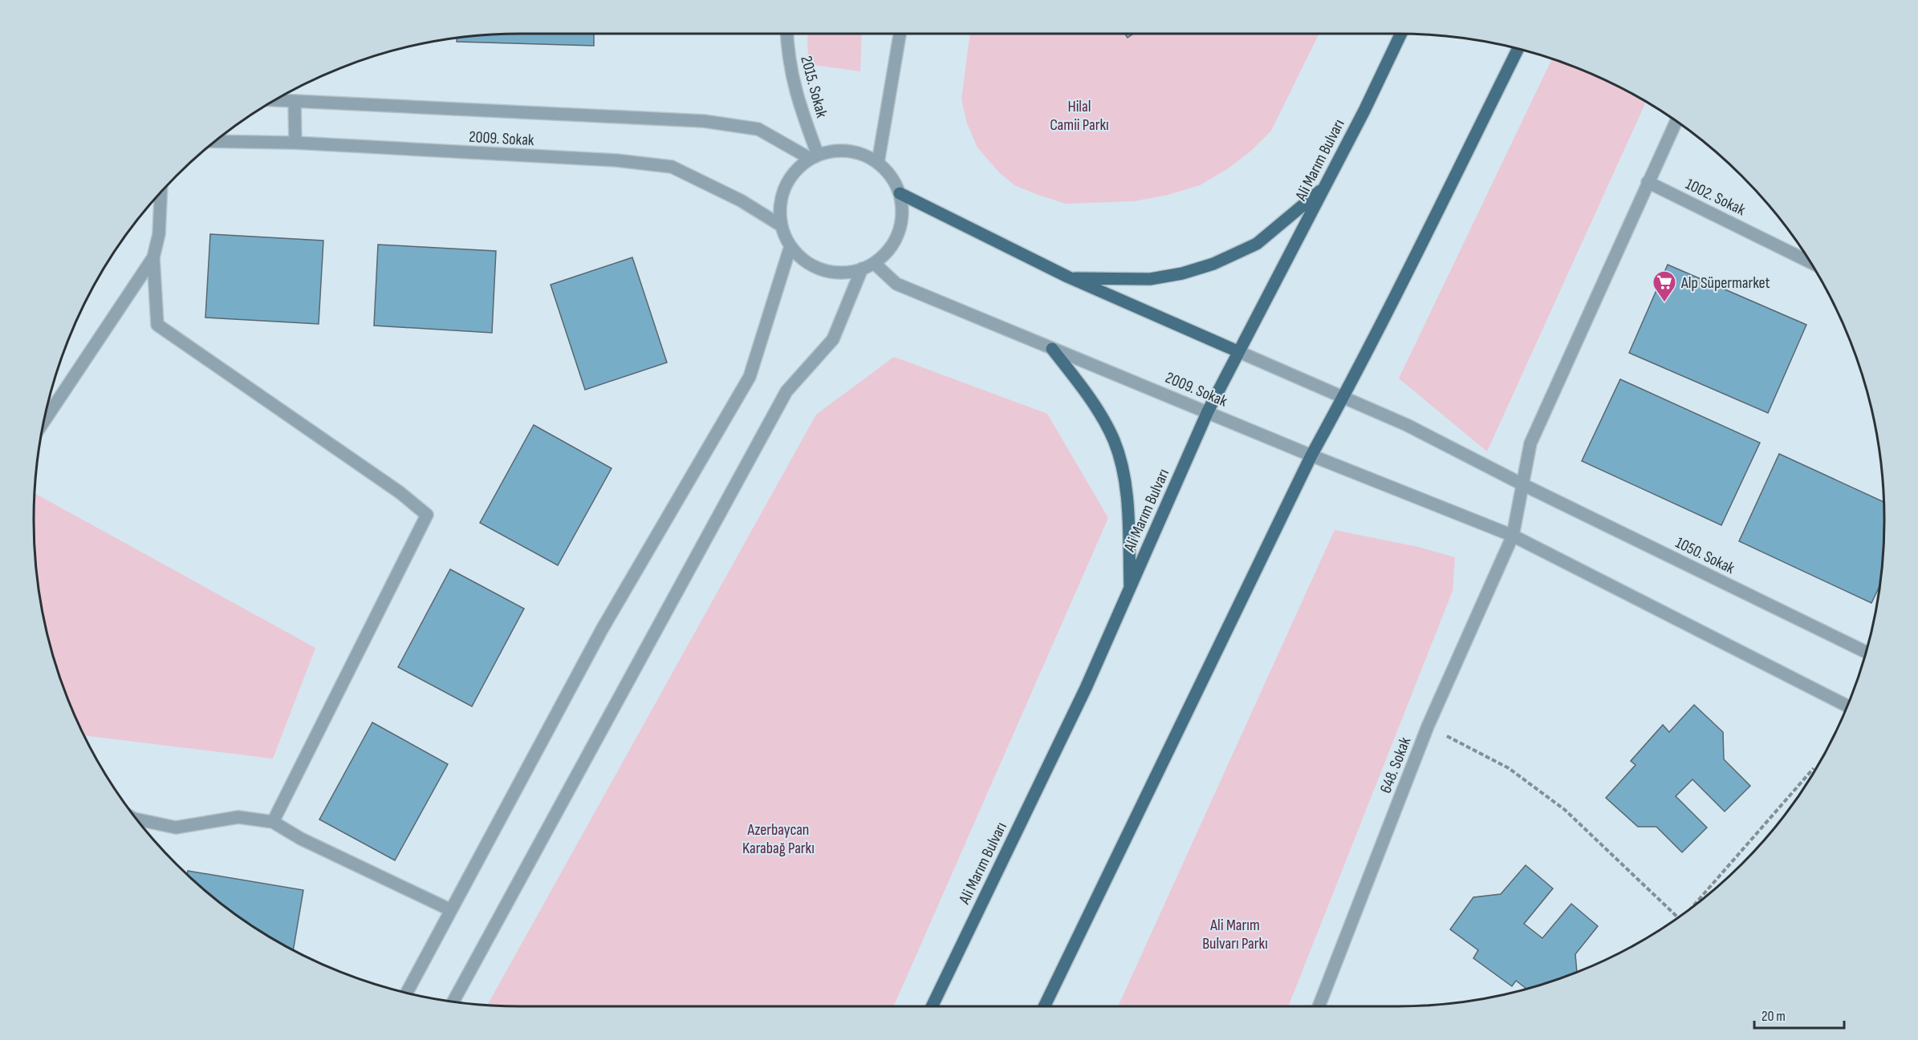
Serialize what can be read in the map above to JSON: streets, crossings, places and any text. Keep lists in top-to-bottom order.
{
  "streets": {
    "main road": ["Ali Marım Bulvarı"],
    "street": [
      "2015. Sokak",
      "2009. Sokak",
      "1002. Sokak",
      "1050. Sokak",
      "648. Sokak"
    ]
  },
  "crossings": [
    ["2015. Sokak", "2009. Sokak"],
    ["2009. Sokak", "Ali Marım Bulvarı"],
    ["2009. Sokak", "648. Sokak"],
    ["1002. Sokak", "648. Sokak"],
    ["1050. Sokak", "648. Sokak"]
  ],
  "parks": ["Hilal Camii Parkı", "Azerbaycan Karabağ Parkı", "Ali Marım Bulvarı Parkı"],
  "places": {
    "supermarket": ["Alp Süpermarket"]
  },
  "scale_bar": "20 m"
}
